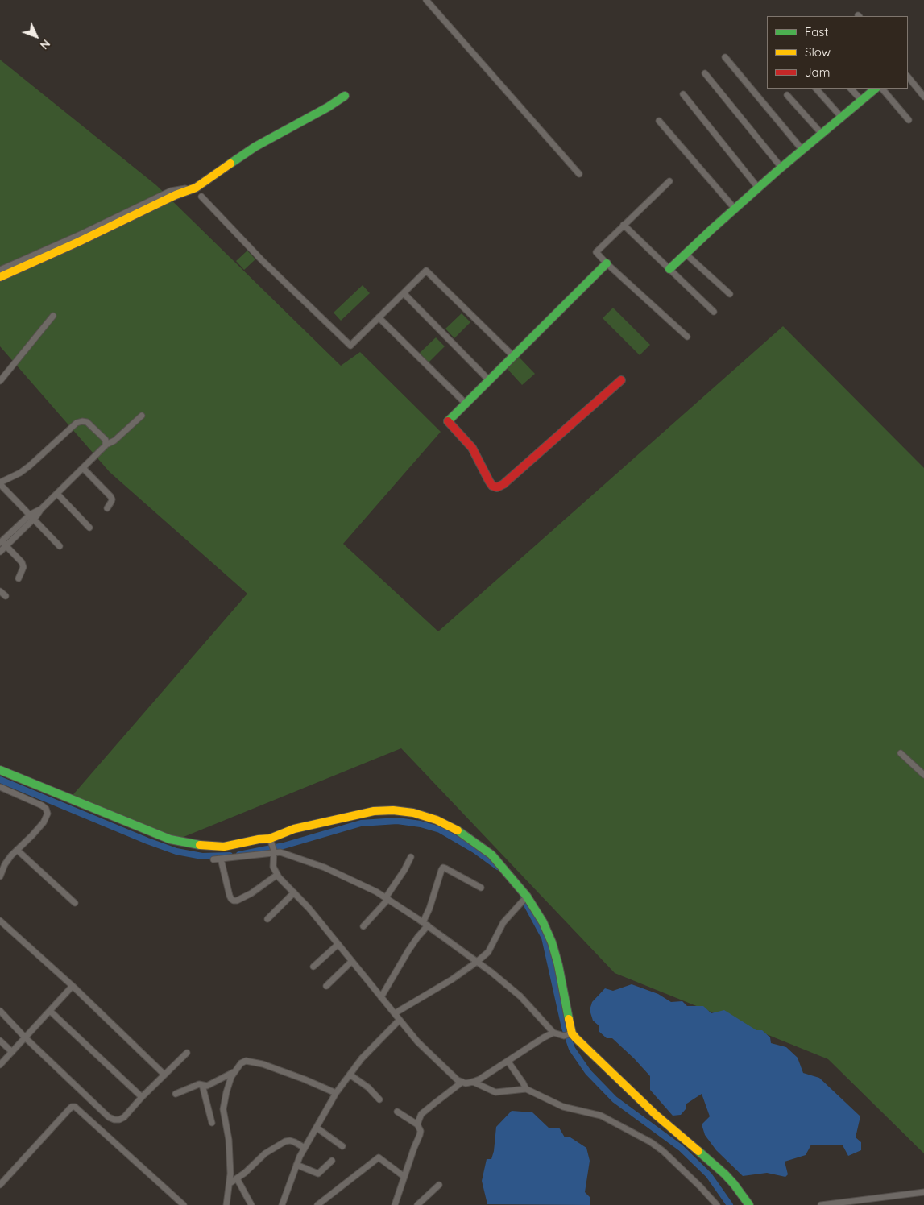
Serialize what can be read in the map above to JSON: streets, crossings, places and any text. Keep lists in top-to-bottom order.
{
  "legend": ["Fast", "Slow", "Jam"],
  "north": "bottom right"
}
